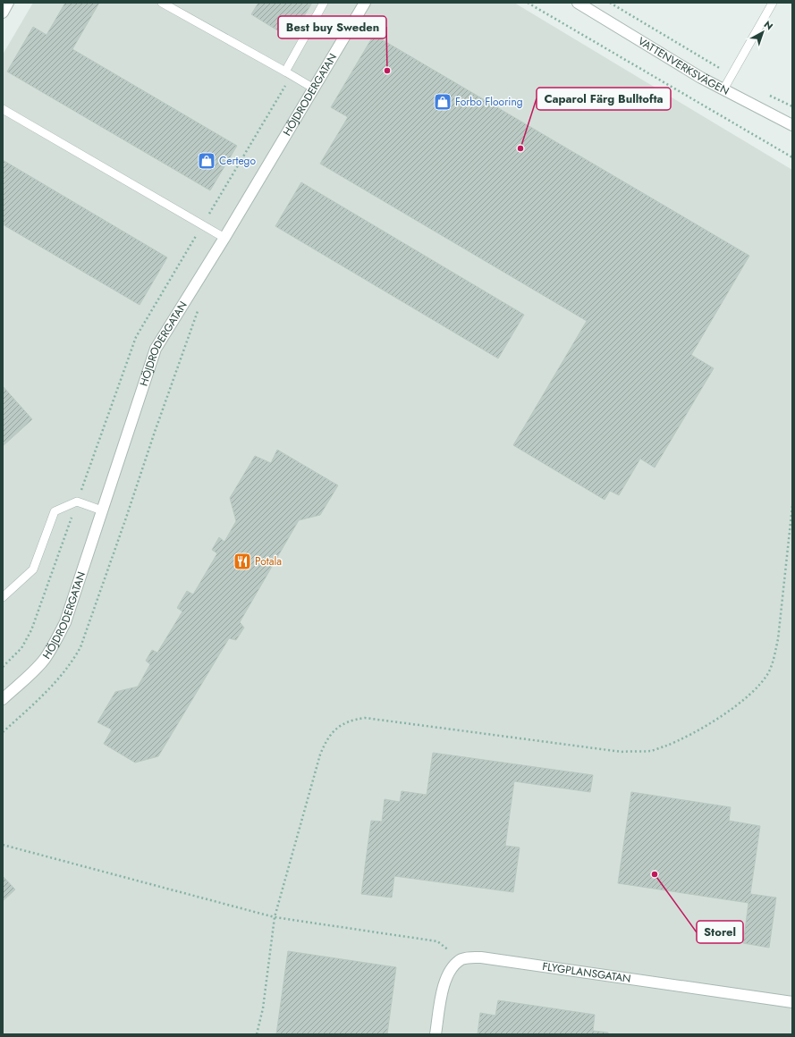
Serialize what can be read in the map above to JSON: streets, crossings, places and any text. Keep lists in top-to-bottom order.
{
  "streets": {
    "street": ["VATTENVERKSVÄGEN", "HÖJDRODERGATAN", "FLYGPLANSGATAN"]
  },
  "places": {
    "other": ["Best buy Sweden", "Caparol Färg Bulltofta", "Storel"],
    "shop": ["Forbo Flooring", "Certego"],
    "restaurant": ["Potala"]
  },
  "north": "top right"
}
